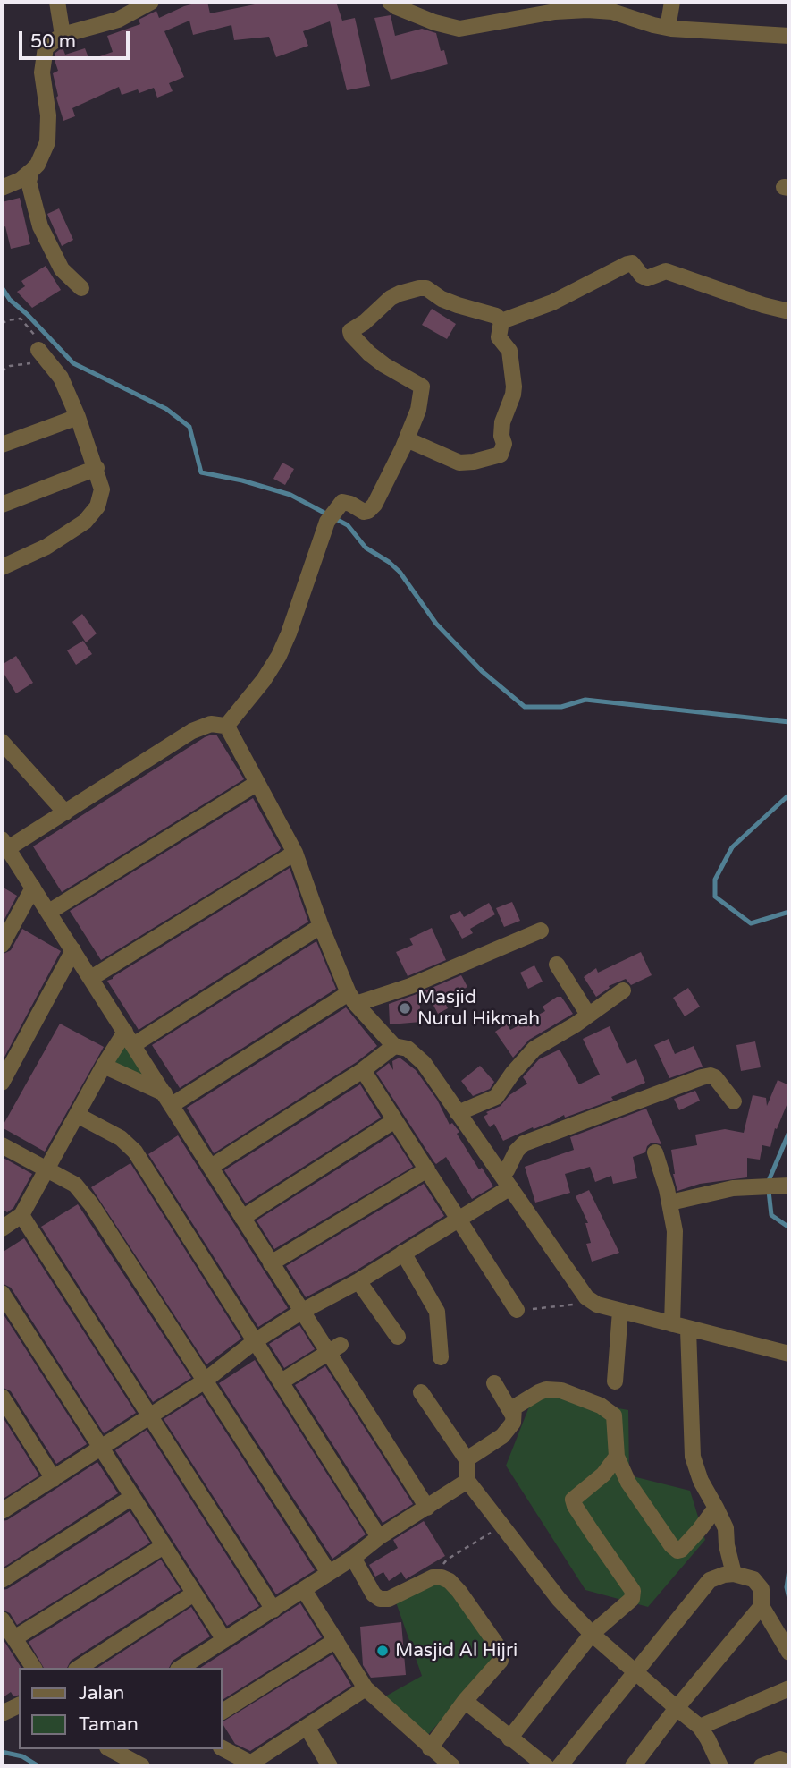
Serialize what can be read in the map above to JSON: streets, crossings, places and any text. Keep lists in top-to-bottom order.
{
  "places": ["Masjid Nurul Hikmah", "Masjid Al Hijri"],
  "legend": ["Jalan", "Taman"],
  "scale_bar": "50 m"
}
